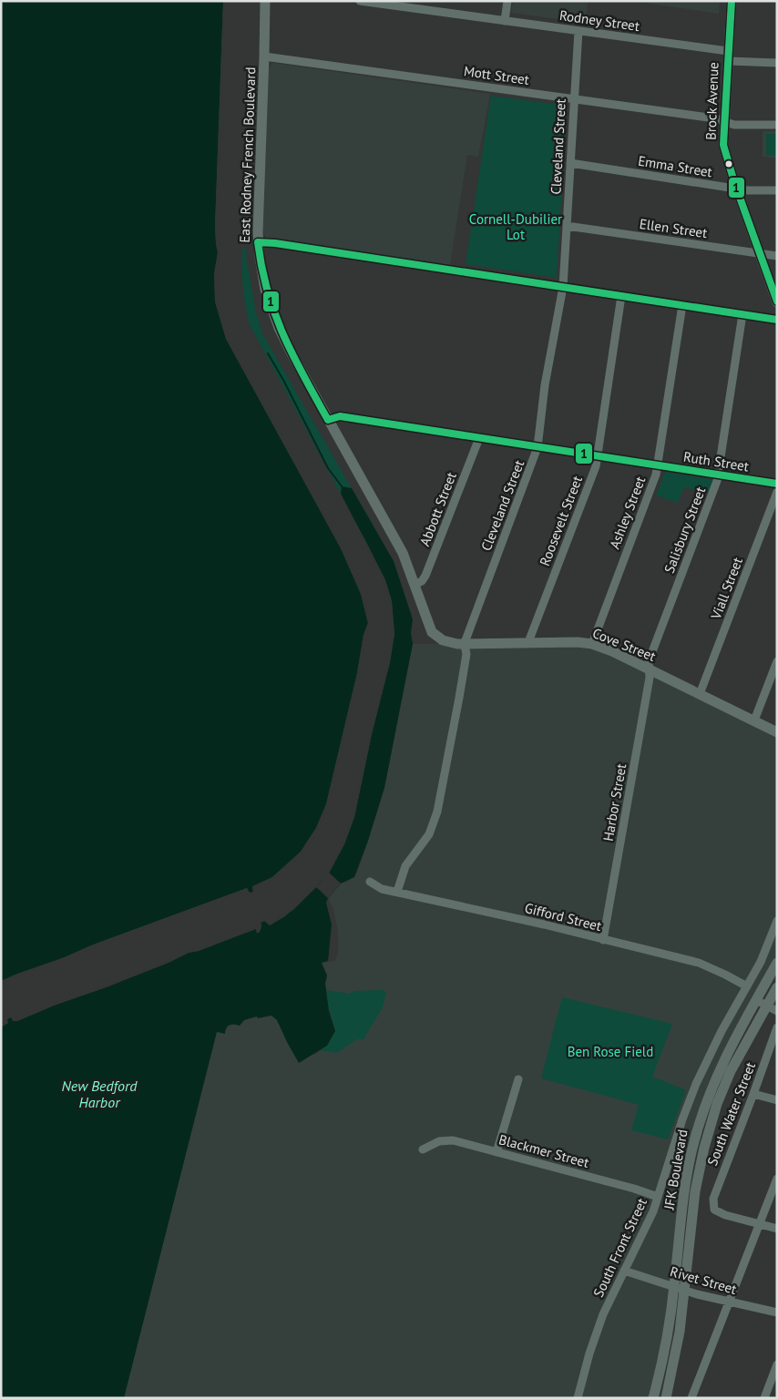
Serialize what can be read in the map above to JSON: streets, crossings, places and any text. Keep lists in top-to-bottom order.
{
  "streets": {
    "main road": [
      "Brock Avenue",
      "East Rodney French Boulevard",
      "Cove Street",
      "JFK Boulevard"
    ],
    "street": [
      "Rodney Street",
      "Mott Street",
      "Cleveland Street",
      "Emma Street",
      "Ellen Street",
      "Ruth Street",
      "Abbott Street",
      "Ashley Street",
      "Roosevelt Street",
      "Salisbury Street",
      "Viall Street",
      "Harbor Street",
      "Gifford Street",
      "South Water Street",
      "Blackmer Street",
      "South Front Street",
      "Rivet Street"
    ]
  },
  "crossings": [
    ["Rodney Street", "Brock Avenue"],
    ["Rodney Street", "Cleveland Street"],
    ["Mott Street", "Brock Avenue"],
    ["Mott Street", "Cleveland Street"],
    ["Mott Street", "East Rodney French Boulevard"],
    ["Brock Avenue", "Emma Street"],
    ["Brock Avenue", "Ellen Street"],
    ["Cleveland Street", "Emma Street"],
    ["Cleveland Street", "Ellen Street"],
    ["Cleveland Street", "Ruth Street"],
    ["Cleveland Street", "Cove Street"],
    ["Cleveland Street", "Gifford Street"],
    ["East Rodney French Boulevard", "Ruth Street"],
    ["East Rodney French Boulevard", "Abbott Street"],
    ["East Rodney French Boulevard", "Cove Street"],
    ["Ruth Street", "Abbott Street"],
    ["Ruth Street", "Ashley Street"],
    ["Ruth Street", "Roosevelt Street"],
    ["Ruth Street", "Salisbury Street"],
    ["Ashley Street", "Cove Street"],
    ["Roosevelt Street", "Cove Street"],
    ["Salisbury Street", "Cove Street"],
    ["Salisbury Street", "Harbor Street"],
    ["Viall Street", "Cove Street"],
    ["Cove Street", "Harbor Street"],
    ["Harbor Street", "Gifford Street"],
    ["Gifford Street", "South Front Street"],
    ["Blackmer Street", "South Front Street"],
    ["JFK Boulevard", "Rivet Street"],
    ["South Front Street", "Rivet Street"]
  ],
  "water": ["New Bedford Harbor"],
  "parks": ["Cornell-Dubilier Lot", "Ben Rose Field"],
  "lines": ["transit line 1"]
}
